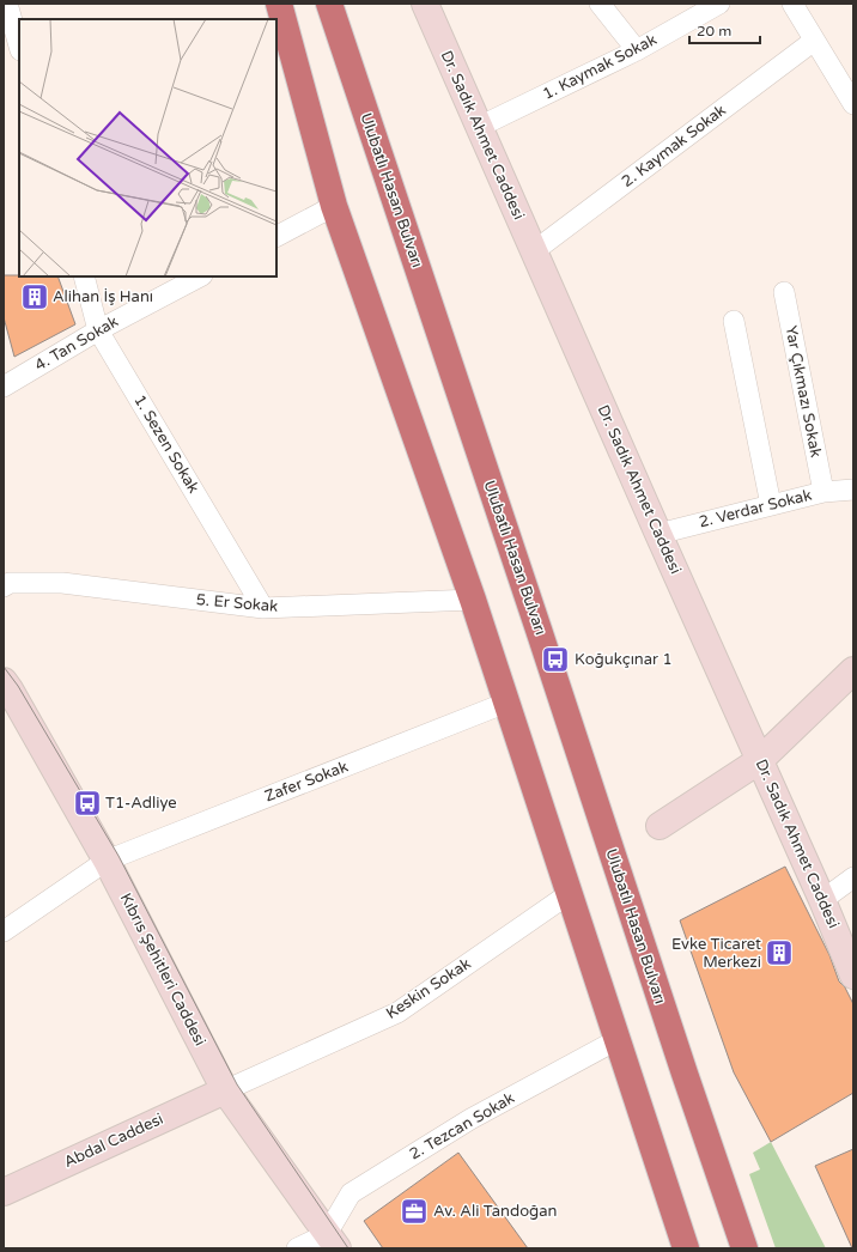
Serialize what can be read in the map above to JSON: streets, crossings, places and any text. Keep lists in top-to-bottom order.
{
  "streets": {
    "highway": ["Ulubatlı Hasan Bulvarı"],
    "street": [
      "1. Kaymak Sokak",
      "Dr. Sadık Ahmet Caddesi",
      "2. Kaymak Sokak",
      "4. Tan Sokak",
      "Yar Çıkmazı Sokak",
      "1. Sezen Sokak",
      "2. Verdar Sokak",
      "5. Er Sokak",
      "Zafer Sokak",
      "Kıbrıs Şehitleri Caddesi",
      "Keskin Sokak",
      "2. Tezcan Sokak",
      "Abdal Caddesi"
    ]
  },
  "crossings": [
    ["1. Kaymak Sokak", "Dr. Sadık Ahmet Caddesi"],
    ["Dr. Sadık Ahmet Caddesi", "2. Kaymak Sokak"],
    ["Dr. Sadık Ahmet Caddesi", "2. Verdar Sokak"],
    ["4. Tan Sokak", "1. Sezen Sokak"],
    ["Yar Çıkmazı Sokak", "2. Verdar Sokak"],
    ["1. Sezen Sokak", "5. Er Sokak"],
    ["Zafer Sokak", "Kıbrıs Şehitleri Caddesi"],
    ["Kıbrıs Şehitleri Caddesi", "Keskin Sokak"],
    ["Kıbrıs Şehitleri Caddesi", "2. Tezcan Sokak"],
    ["Kıbrıs Şehitleri Caddesi", "Abdal Caddesi"],
    ["Keskin Sokak", "Abdal Caddesi"]
  ],
  "places": {
    "building": ["Alihan İş Hanı", "Evke Ticaret Merkezi"],
    "bus stop": ["Koğukçınar 1", "T1-Adliye"],
    "office": ["Av. Ali Tandoğan"]
  },
  "scale_bar": "20 m"
}
